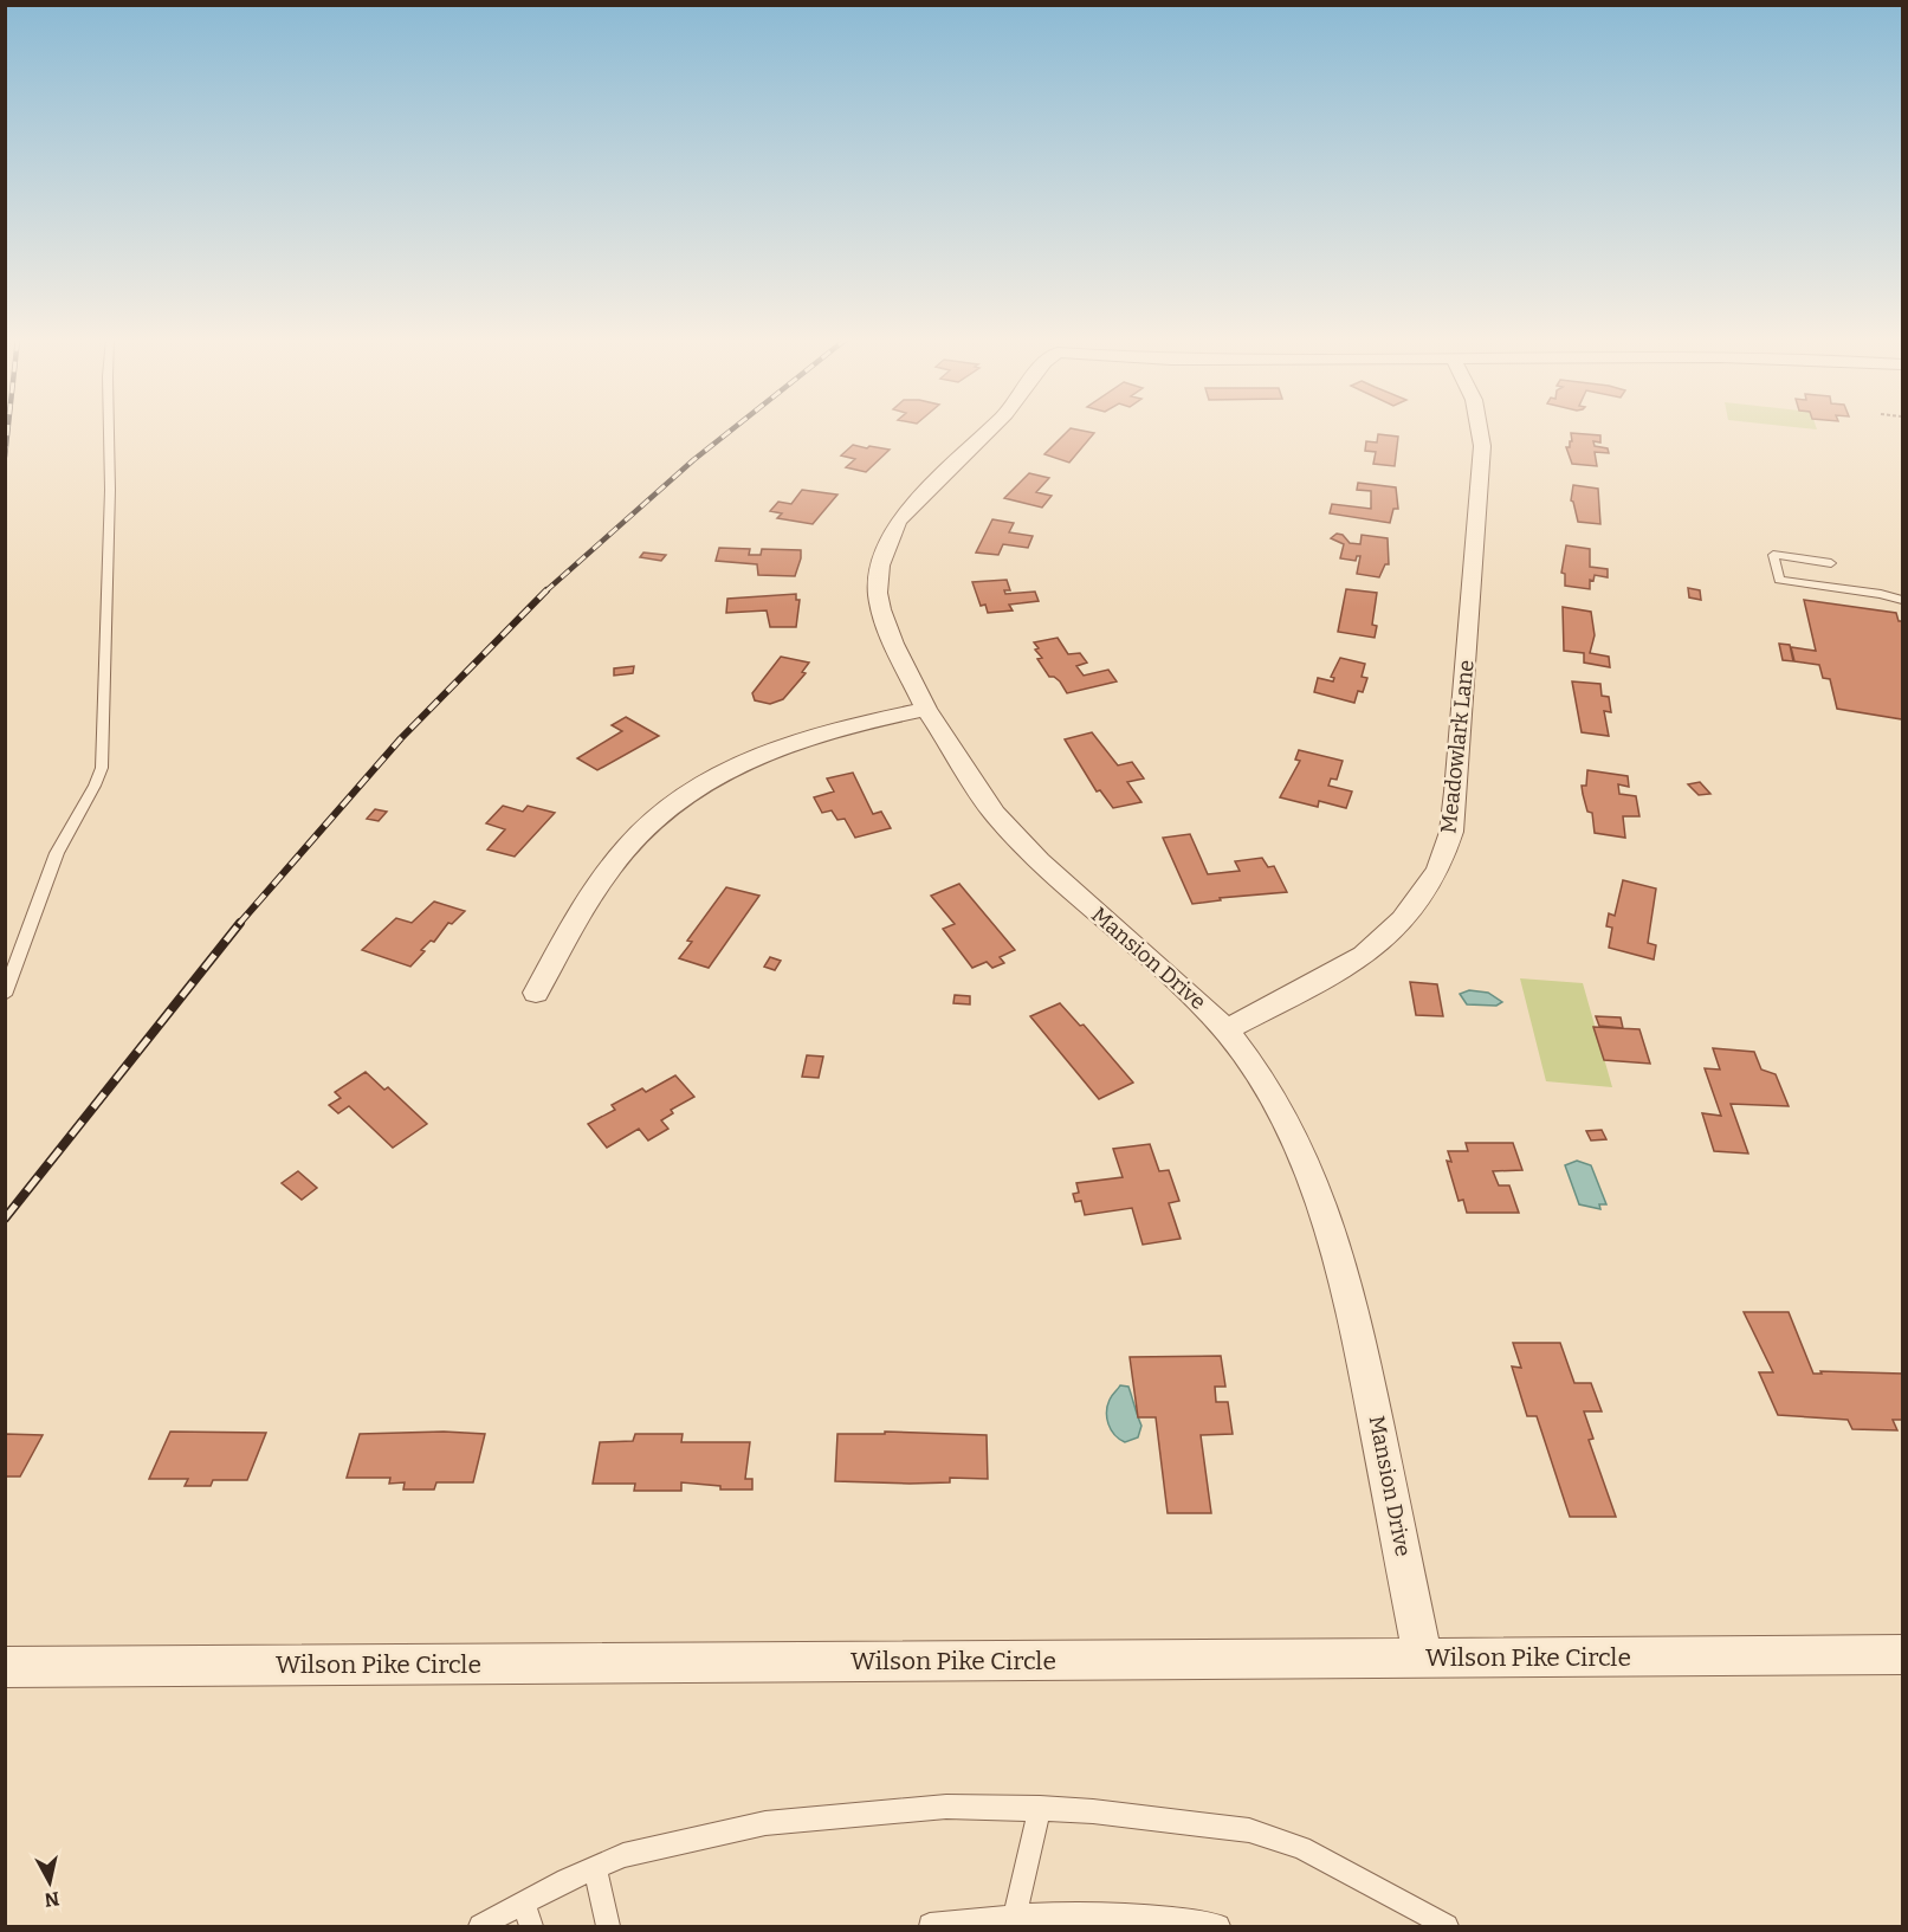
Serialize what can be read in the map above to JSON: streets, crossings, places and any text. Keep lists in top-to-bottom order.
{
  "streets": {
    "street": ["Meadowlark Lane", "Mansion Drive", "Wilson Pike Circle"]
  },
  "crossings": [
    ["Meadowlark Lane", "Mansion Drive"],
    ["Mansion Drive", "Wilson Pike Circle"]
  ],
  "north": "bottom"
}
